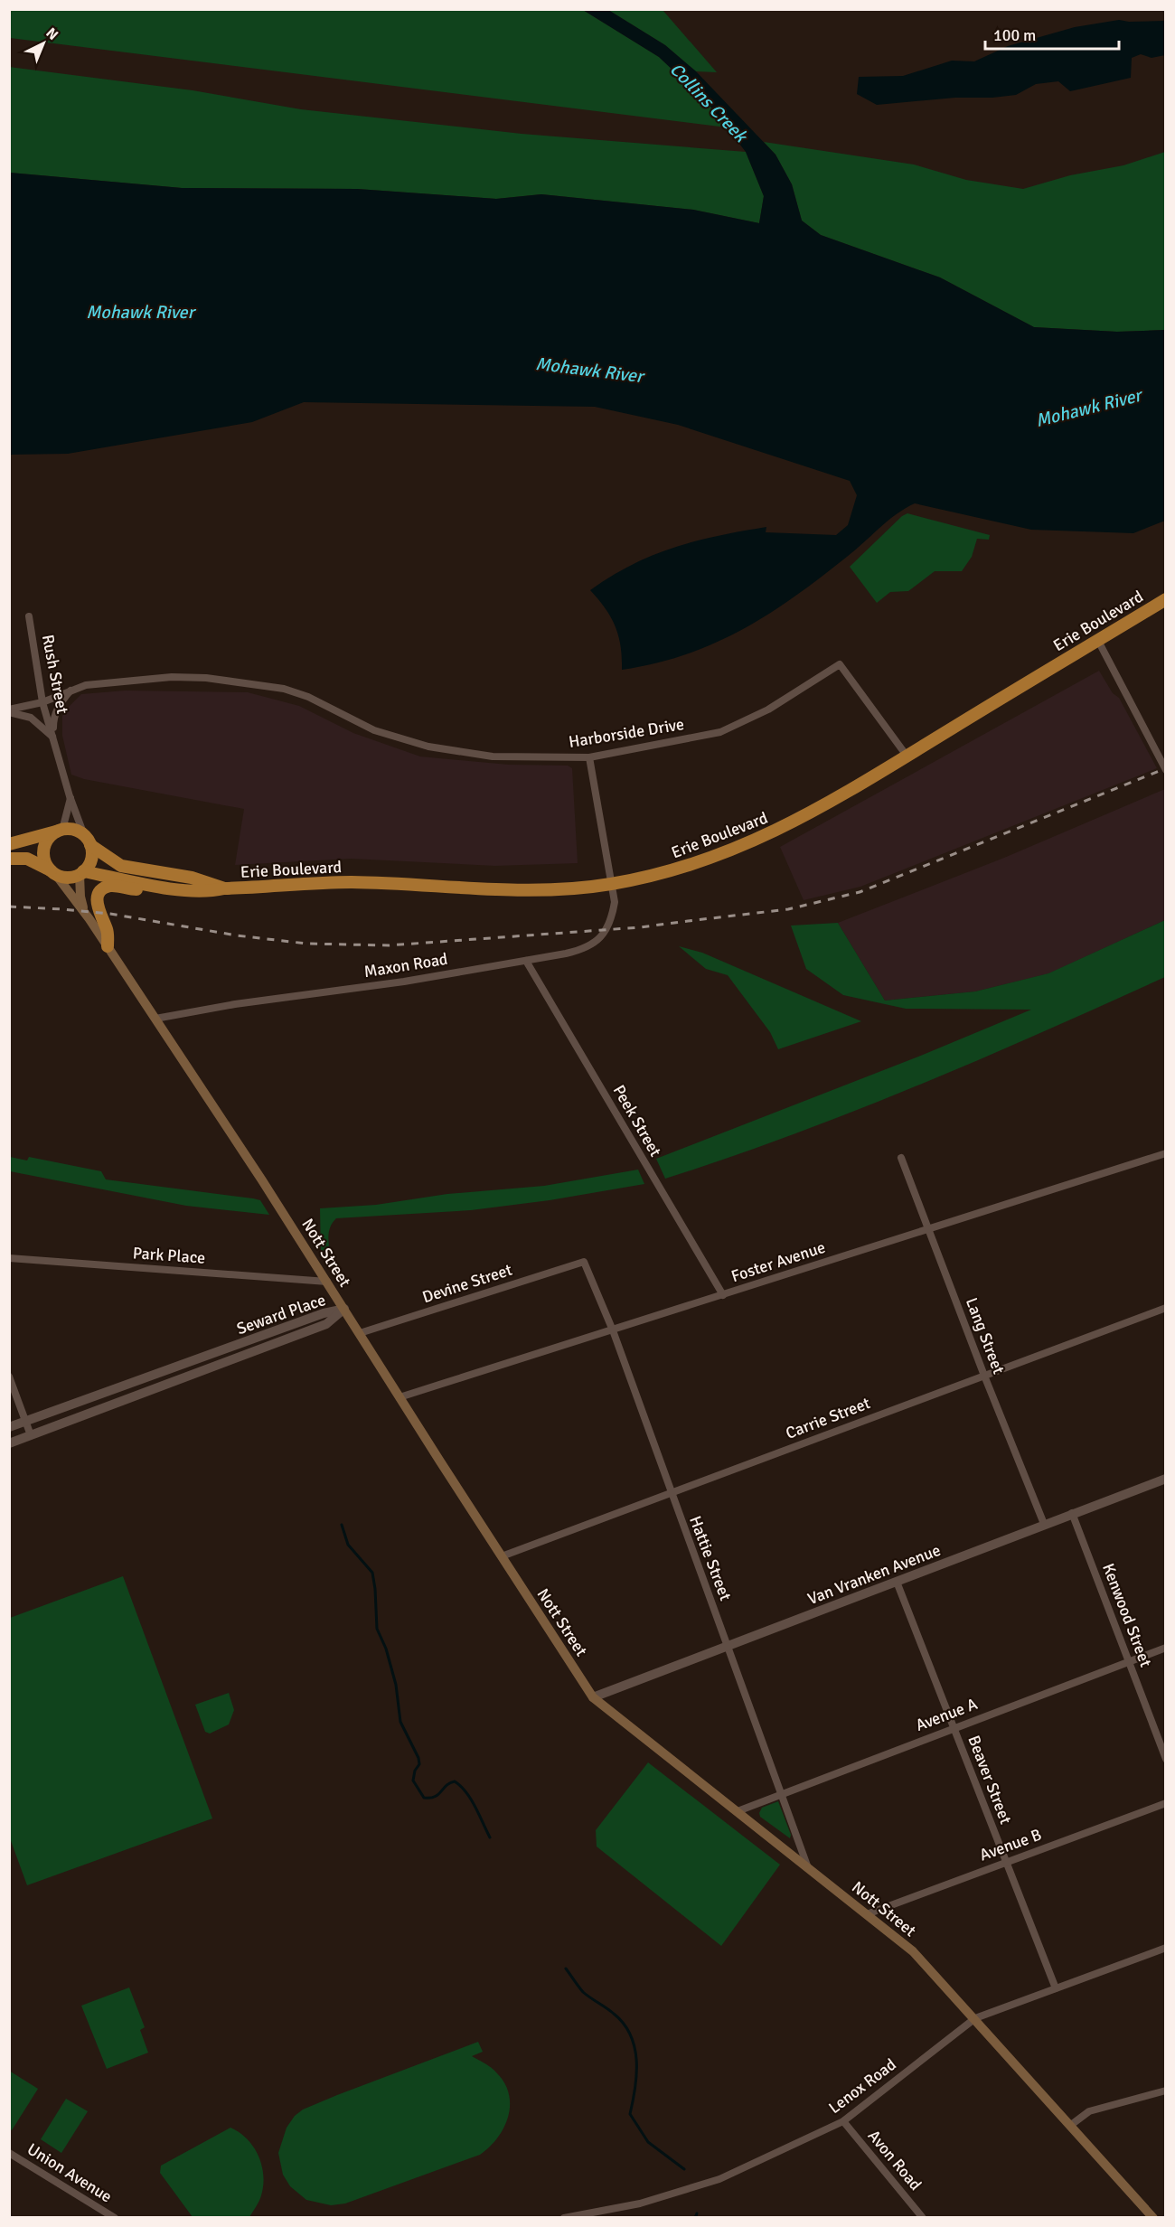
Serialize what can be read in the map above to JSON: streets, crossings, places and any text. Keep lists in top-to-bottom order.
{
  "streets": {
    "highway": ["Erie Boulevard"],
    "main road": ["Nott Street"],
    "street": [
      "Rush Street",
      "Harborside Drive",
      "Maxon Road",
      "Peek Street",
      "Park Place",
      "Foster Avenue",
      "Devine Street",
      "Seward Place",
      "Lang Street",
      "Carrie Street",
      "Hattie Street",
      "Van Vranken Avenue",
      "Kenwood Street",
      "Avenue A",
      "Beaver Street",
      "Avenue B",
      "Lenox Road",
      "Avon Road",
      "Union Avenue"
    ]
  },
  "crossings": [
    ["Erie Boulevard", "Rush Street"],
    ["Erie Boulevard", "Harborside Drive"],
    ["Erie Boulevard", "Maxon Road"],
    ["Erie Boulevard", "Nott Street"],
    ["Rush Street", "Harborside Drive"],
    ["Rush Street", "Nott Street"],
    ["Harborside Drive", "Maxon Road"],
    ["Maxon Road", "Peek Street"],
    ["Maxon Road", "Nott Street"],
    ["Peek Street", "Foster Avenue"],
    ["Nott Street", "Park Place"],
    ["Nott Street", "Foster Avenue"],
    ["Nott Street", "Devine Street"],
    ["Nott Street", "Seward Place"],
    ["Nott Street", "Carrie Street"],
    ["Nott Street", "Hattie Street"],
    ["Nott Street", "Van Vranken Avenue"],
    ["Nott Street", "Avenue A"],
    ["Nott Street", "Avenue B"],
    ["Nott Street", "Lenox Road"],
    ["Foster Avenue", "Lang Street"],
    ["Foster Avenue", "Hattie Street"],
    ["Devine Street", "Hattie Street"],
    ["Lang Street", "Carrie Street"],
    ["Lang Street", "Van Vranken Avenue"],
    ["Carrie Street", "Hattie Street"],
    ["Hattie Street", "Van Vranken Avenue"],
    ["Hattie Street", "Avenue A"],
    ["Van Vranken Avenue", "Kenwood Street"],
    ["Van Vranken Avenue", "Beaver Street"],
    ["Kenwood Street", "Avenue A"],
    ["Avenue A", "Beaver Street"],
    ["Beaver Street", "Avenue B"],
    ["Beaver Street", "Lenox Road"],
    ["Lenox Road", "Avon Road"]
  ],
  "water": ["Collins Creek", "Mohawk River"],
  "scale_bar": "100 m",
  "north": "top right"
}
